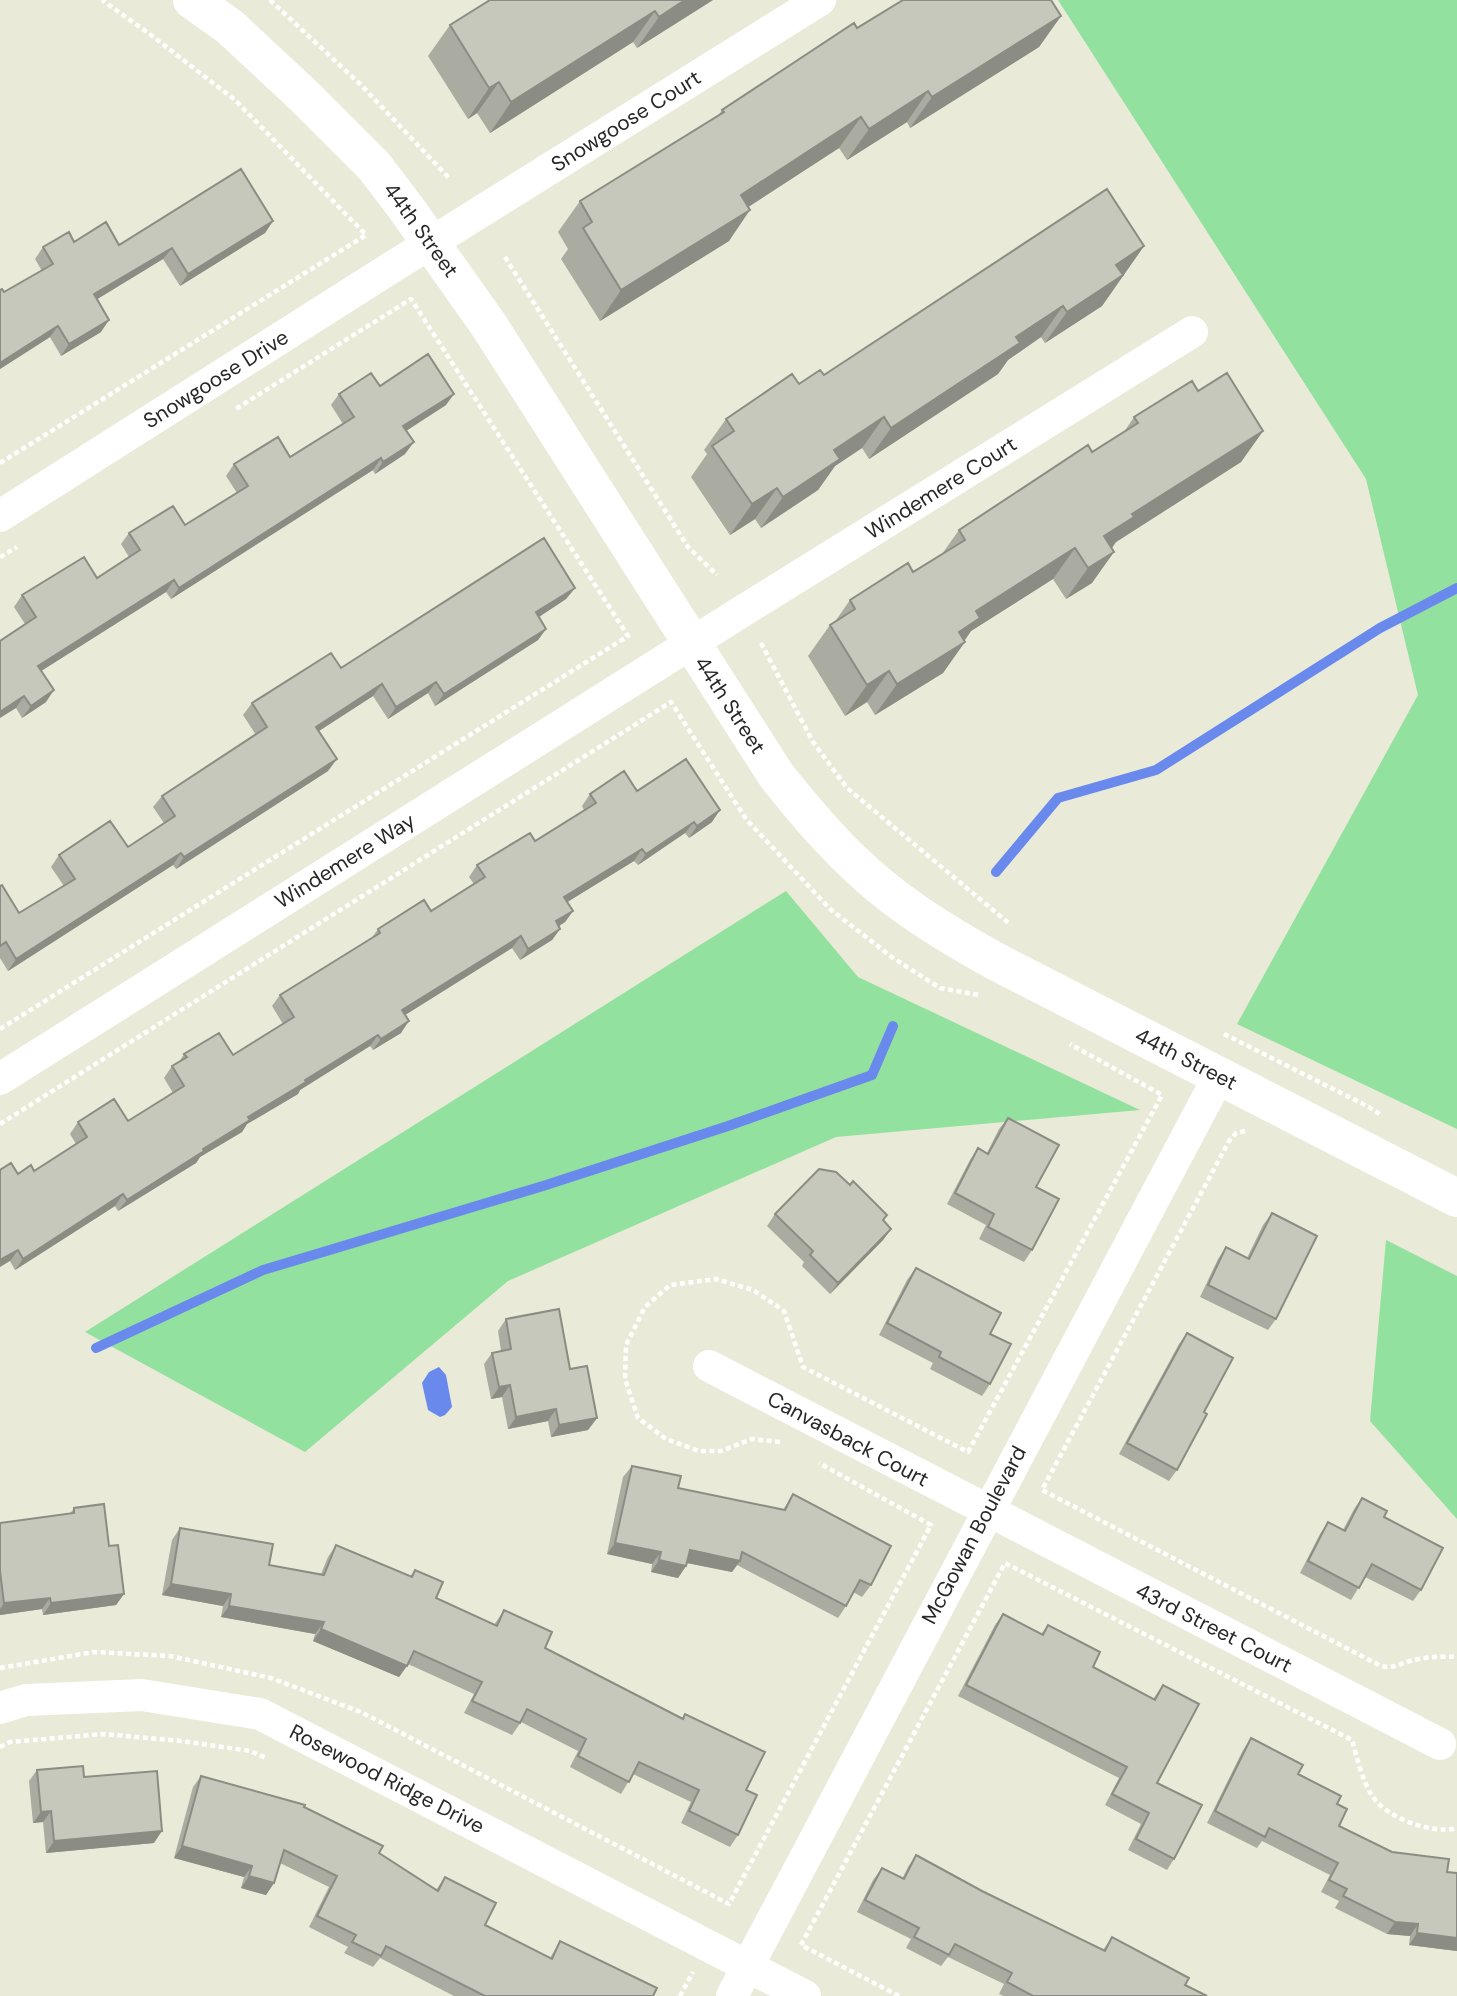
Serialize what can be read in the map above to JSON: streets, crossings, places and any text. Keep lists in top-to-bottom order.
{
  "streets": {
    "street": [
      "Snowgoose Court",
      "44th Street",
      "Snowgoose Drive",
      "Windemere Court",
      "Windemere Way",
      "Canvasback Court",
      "McGowan Boulevard",
      "43rd Street Court",
      "Rosewood Ridge Drive"
    ]
  },
  "crossings": [
    ["Snowgoose Court", "44th Street"],
    ["Snowgoose Court", "Snowgoose Drive"],
    ["44th Street", "Snowgoose Drive"],
    ["44th Street", "Windemere Court"],
    ["44th Street", "Windemere Way"],
    ["44th Street", "McGowan Boulevard"],
    ["Windemere Court", "Windemere Way"],
    ["Canvasback Court", "McGowan Boulevard"],
    ["Canvasback Court", "43rd Street Court"],
    ["McGowan Boulevard", "43rd Street Court"],
    ["McGowan Boulevard", "Rosewood Ridge Drive"]
  ]
}
